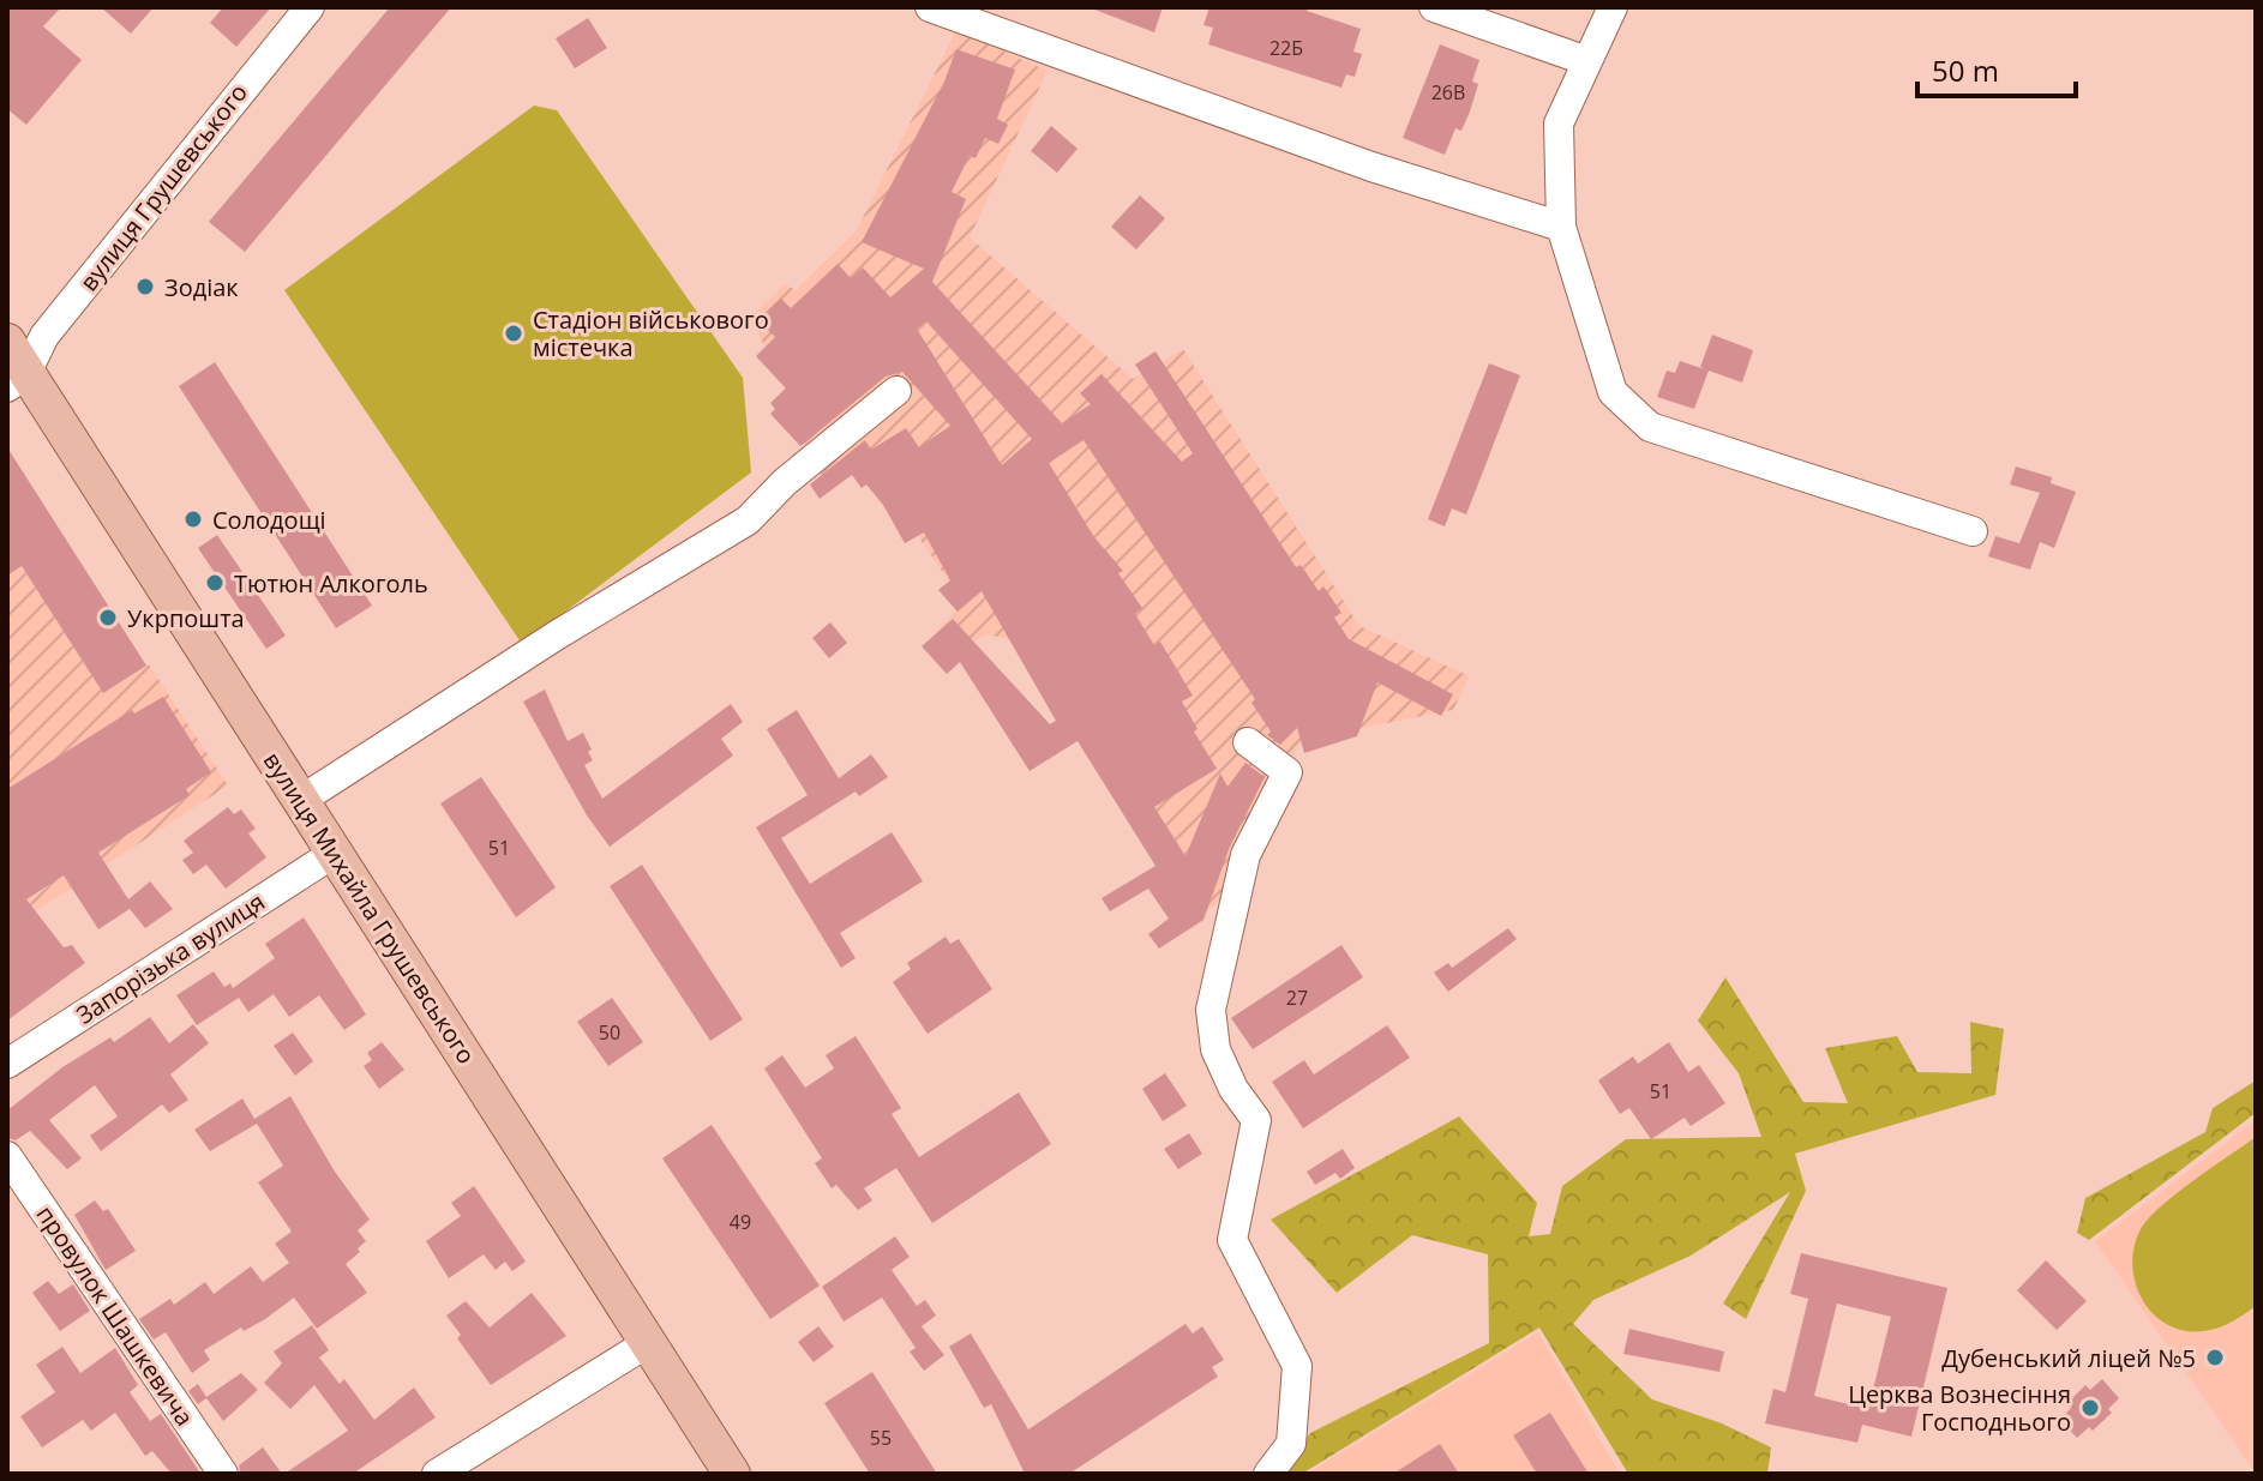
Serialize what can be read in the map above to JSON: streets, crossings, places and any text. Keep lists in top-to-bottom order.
{
  "streets": {
    "main road": ["вулиця Михайла Грушевського"],
    "street": ["вулиця Грушевського", "Запорізька вулиця", "провулок Шашкевича"]
  },
  "crossings": [
    ["вулиця Грушевського", "вулиця Михайла Грушевського"],
    ["вулиця Михайла Грушевського", "Запорізька вулиця"]
  ],
  "places": [
    "Зодіак",
    "Стадіон військового містечка",
    "Солодощі",
    "Тютюн Алкоголь",
    "Укрпошта",
    "Дубенський ліцей №5",
    "Церква Вознесіння Господнього"
  ],
  "house_numbers": [
    "22Б",
    "26В",
    "51",
    "27",
    "50",
    "51",
    "49",
    "55"
  ],
  "scale_bar": "50 m"
}
